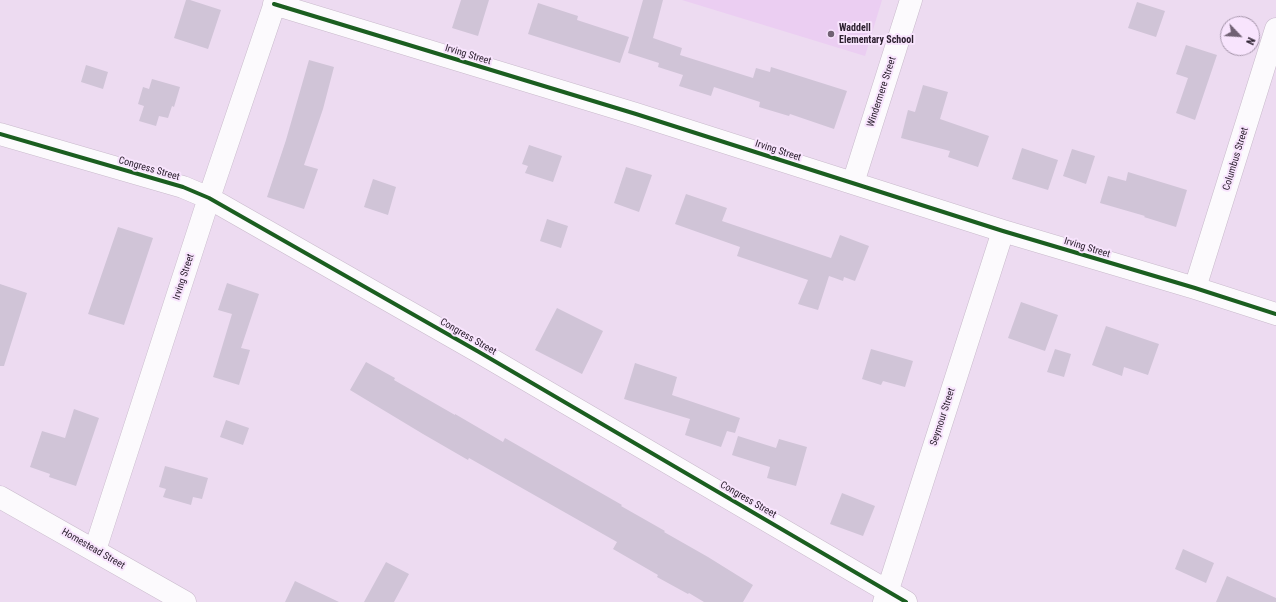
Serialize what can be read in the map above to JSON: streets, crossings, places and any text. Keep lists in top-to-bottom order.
{
  "streets": {
    "street": [
      "Irving Street",
      "Windermere Street",
      "Columbus Street",
      "Congress Street",
      "Seymour Street",
      "Homestead Street"
    ]
  },
  "crossings": [
    ["Irving Street", "Windermere Street"],
    ["Irving Street", "Columbus Street"],
    ["Irving Street", "Congress Street"],
    ["Irving Street", "Seymour Street"],
    ["Irving Street", "Homestead Street"],
    ["Congress Street", "Seymour Street"]
  ],
  "places": ["Waddell Elementary School"],
  "north": "bottom right"
}
